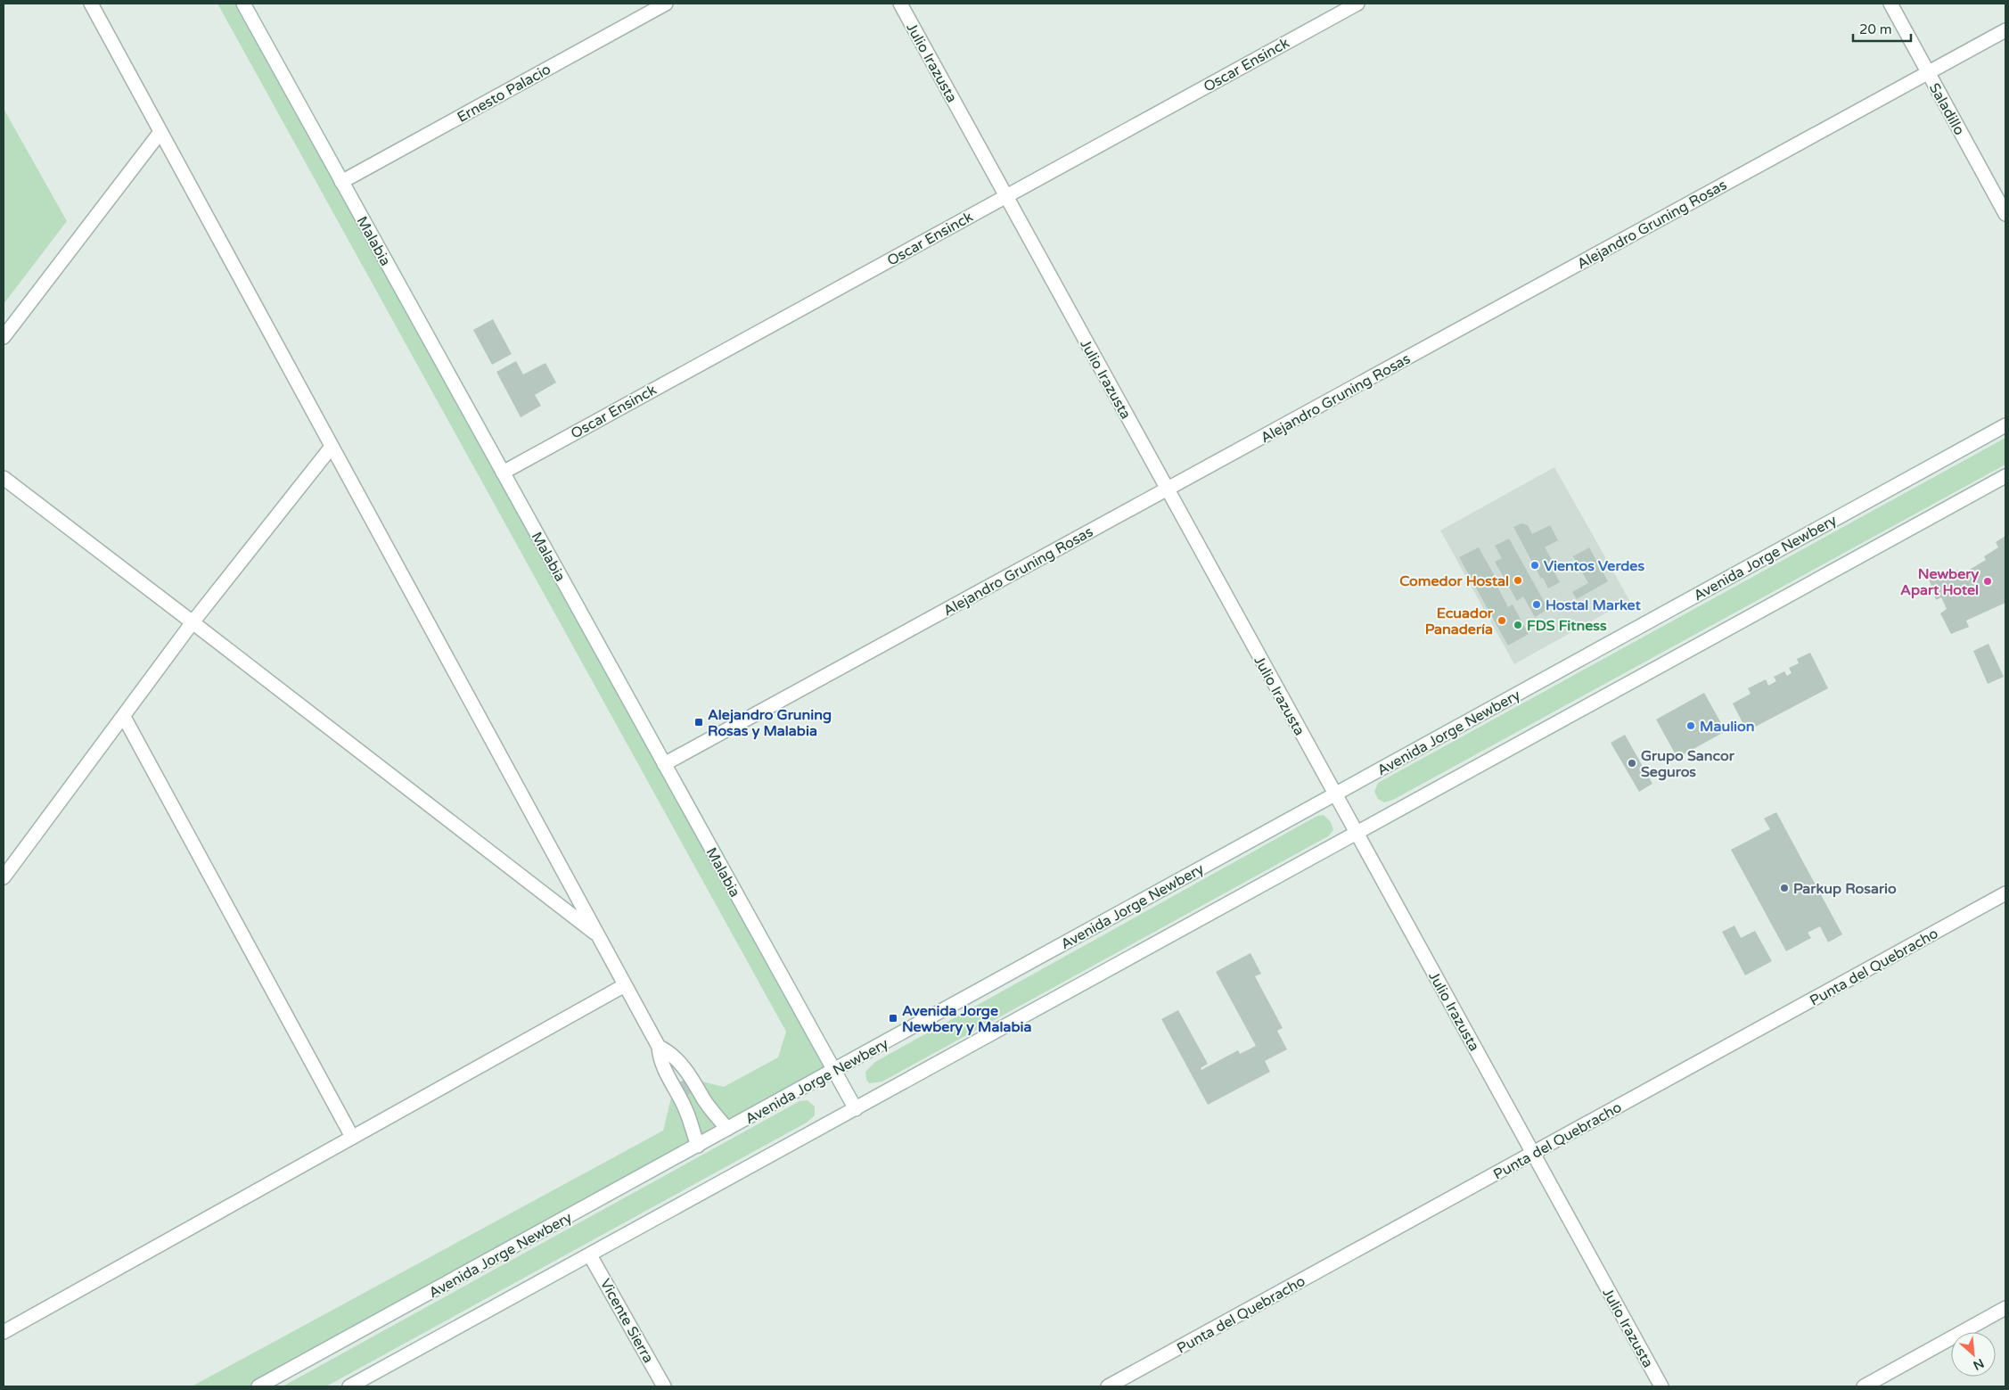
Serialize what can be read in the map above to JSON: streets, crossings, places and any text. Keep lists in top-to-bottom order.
{
  "streets": {
    "street": [
      "Julio Irazusta",
      "Oscar Ensinck",
      "Ernesto Palacio",
      "Saladillo",
      "Alejandro Gruning Rosas",
      "Malabia",
      "Avenida Jorge Newbery",
      "Punta del Quebracho",
      "Vicente Sierra"
    ]
  },
  "crossings": [
    ["Julio Irazusta", "Oscar Ensinck"],
    ["Julio Irazusta", "Alejandro Gruning Rosas"],
    ["Julio Irazusta", "Avenida Jorge Newbery"],
    ["Julio Irazusta", "Punta del Quebracho"],
    ["Oscar Ensinck", "Malabia"],
    ["Ernesto Palacio", "Malabia"],
    ["Saladillo", "Alejandro Gruning Rosas"],
    ["Alejandro Gruning Rosas", "Malabia"],
    ["Malabia", "Avenida Jorge Newbery"]
  ],
  "places": {
    "other": [
      "Vientos Verdes",
      "Comedor Hostal",
      "Newbery Apart Hotel",
      "Hostal Market",
      "Ecuador Panadería",
      "FDS Fitness",
      "Maulion",
      "Grupo Sancor Seguros",
      "Parkup Rosario"
    ],
    "transit": ["Alejandro Gruning Rosas y Malabia", "Avenida Jorge Newbery y Malabia"]
  },
  "scale_bar": "20 m",
  "north": "bottom right"
}
